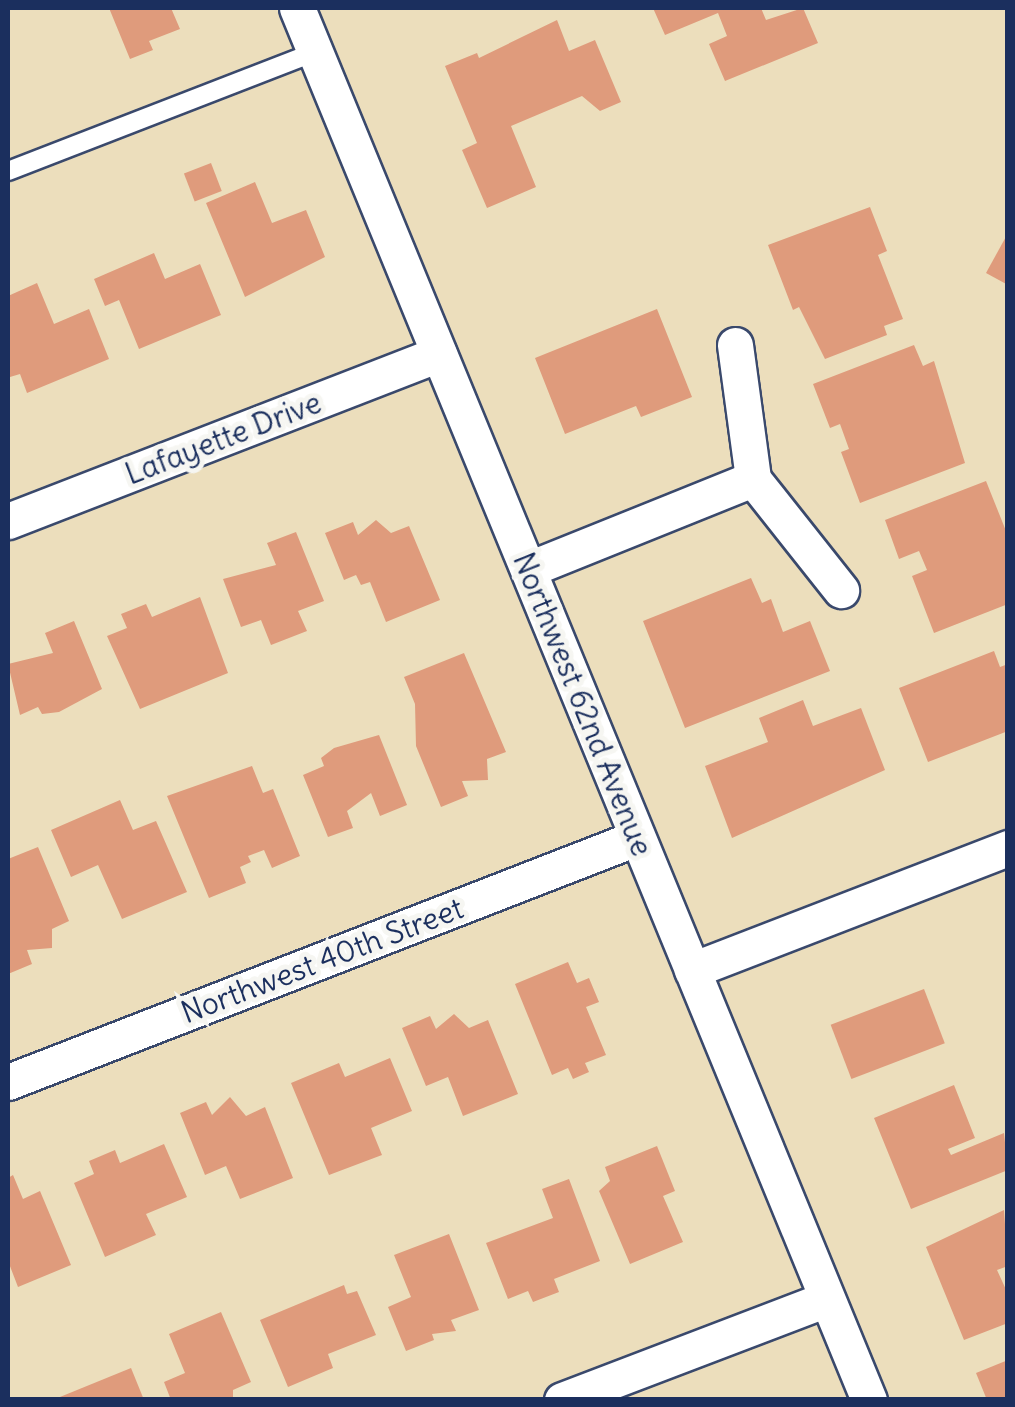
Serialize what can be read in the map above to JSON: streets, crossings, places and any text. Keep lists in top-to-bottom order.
{
  "streets": {
    "street": ["Lafayette Drive", "Northwest 62nd Avenue", "Northwest 40th Street"]
  },
  "crossings": [
    ["Lafayette Drive", "Northwest 62nd Avenue"],
    ["Northwest 62nd Avenue", "Northwest 40th Street"]
  ]
}
